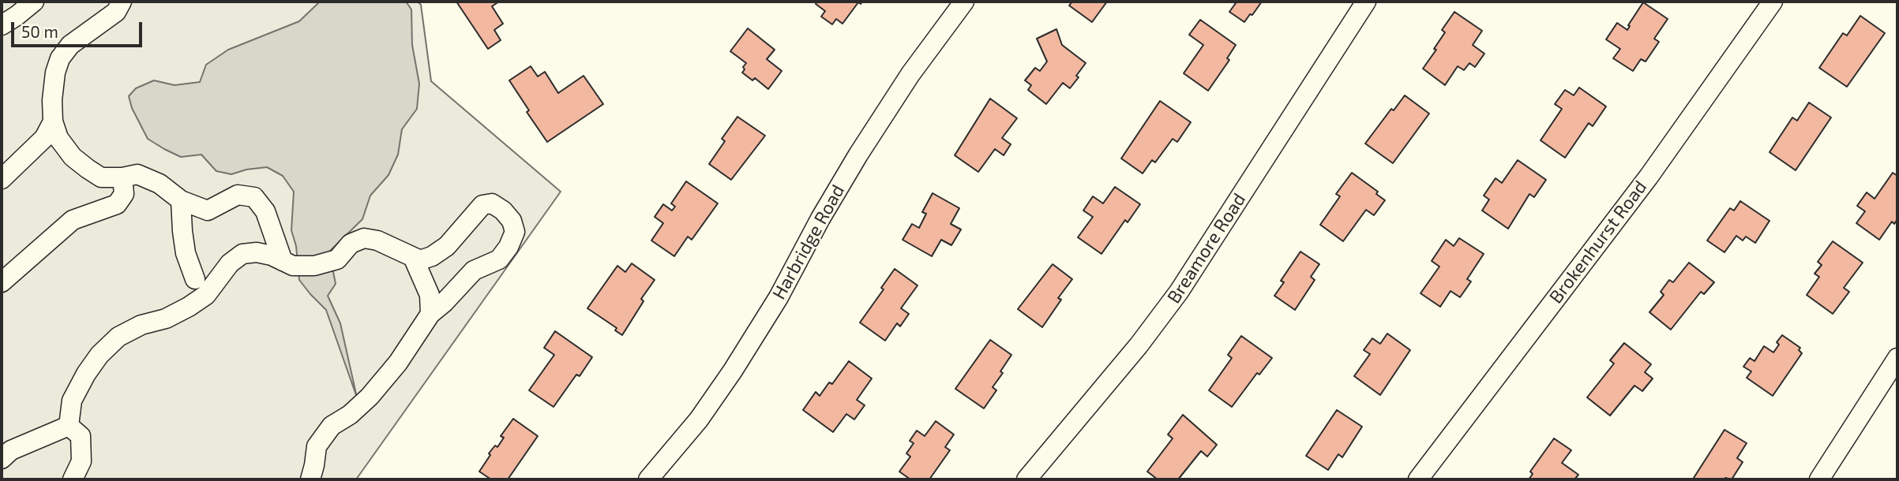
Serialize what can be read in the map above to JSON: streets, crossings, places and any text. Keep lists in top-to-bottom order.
{
  "streets": {
    "street": ["Harbridge Road", "Brokenhurst Road", "Breamore Road"]
  },
  "scale_bar": "50 m"
}
